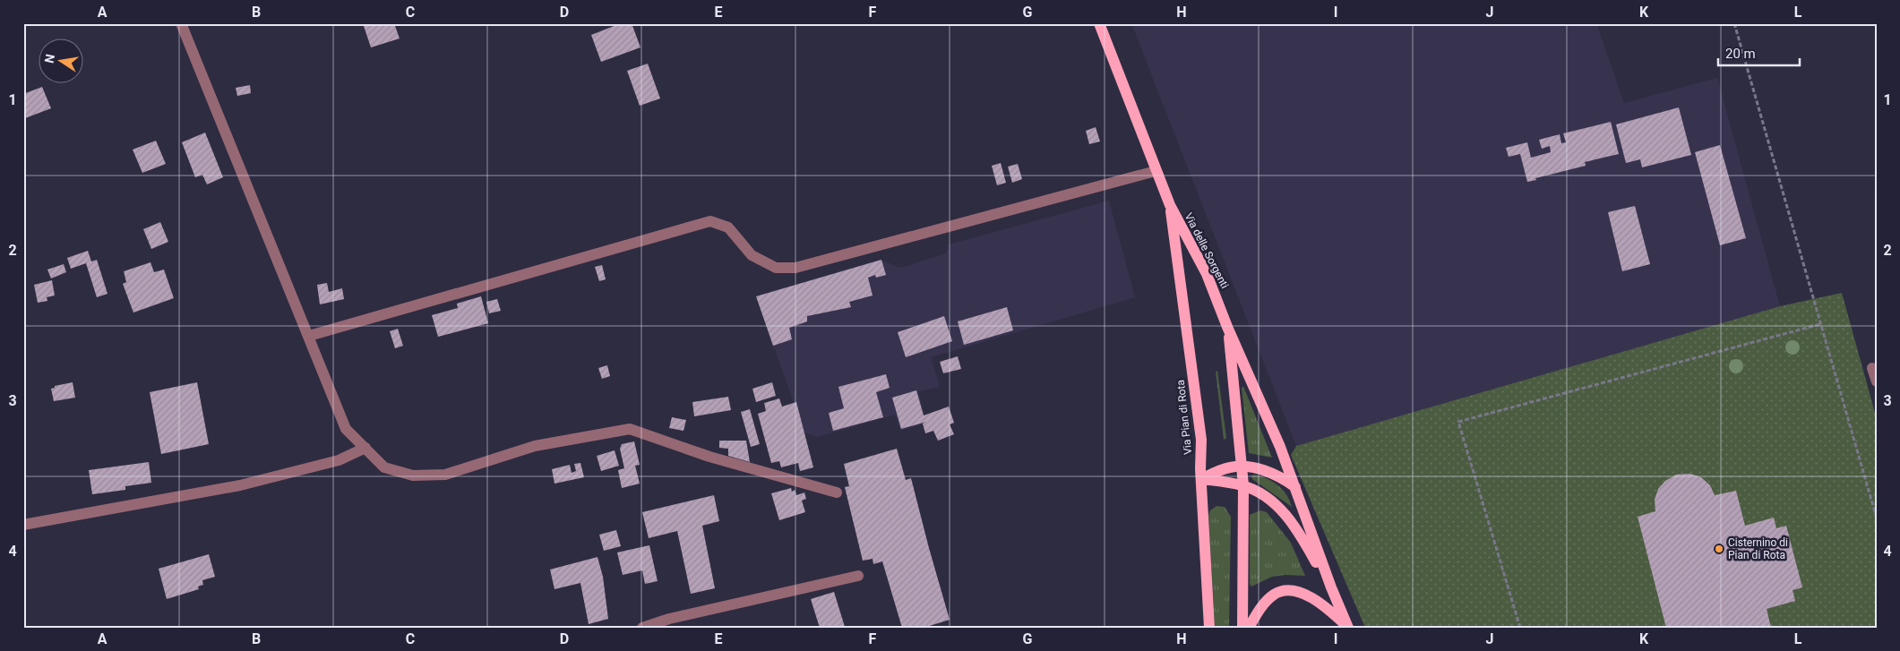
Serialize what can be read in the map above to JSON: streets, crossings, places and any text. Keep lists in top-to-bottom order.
{
  "streets": {
    "main road": ["Via delle Sorgenti", "Via Pian di Rota"]
  },
  "crossings": [
    ["Via delle Sorgenti", "Via Pian di Rota"]
  ],
  "places": ["Cisternino di Pian di Rota"],
  "scale_bar": "20 m",
  "north": "left",
  "grid": {
    "columns": [
      "A",
      "B",
      "C",
      "D",
      "E",
      "F",
      "G",
      "H",
      "I",
      "J",
      "K",
      "L"
    ],
    "rows": [
      "1",
      "2",
      "3",
      "4"
    ]
  }
}
